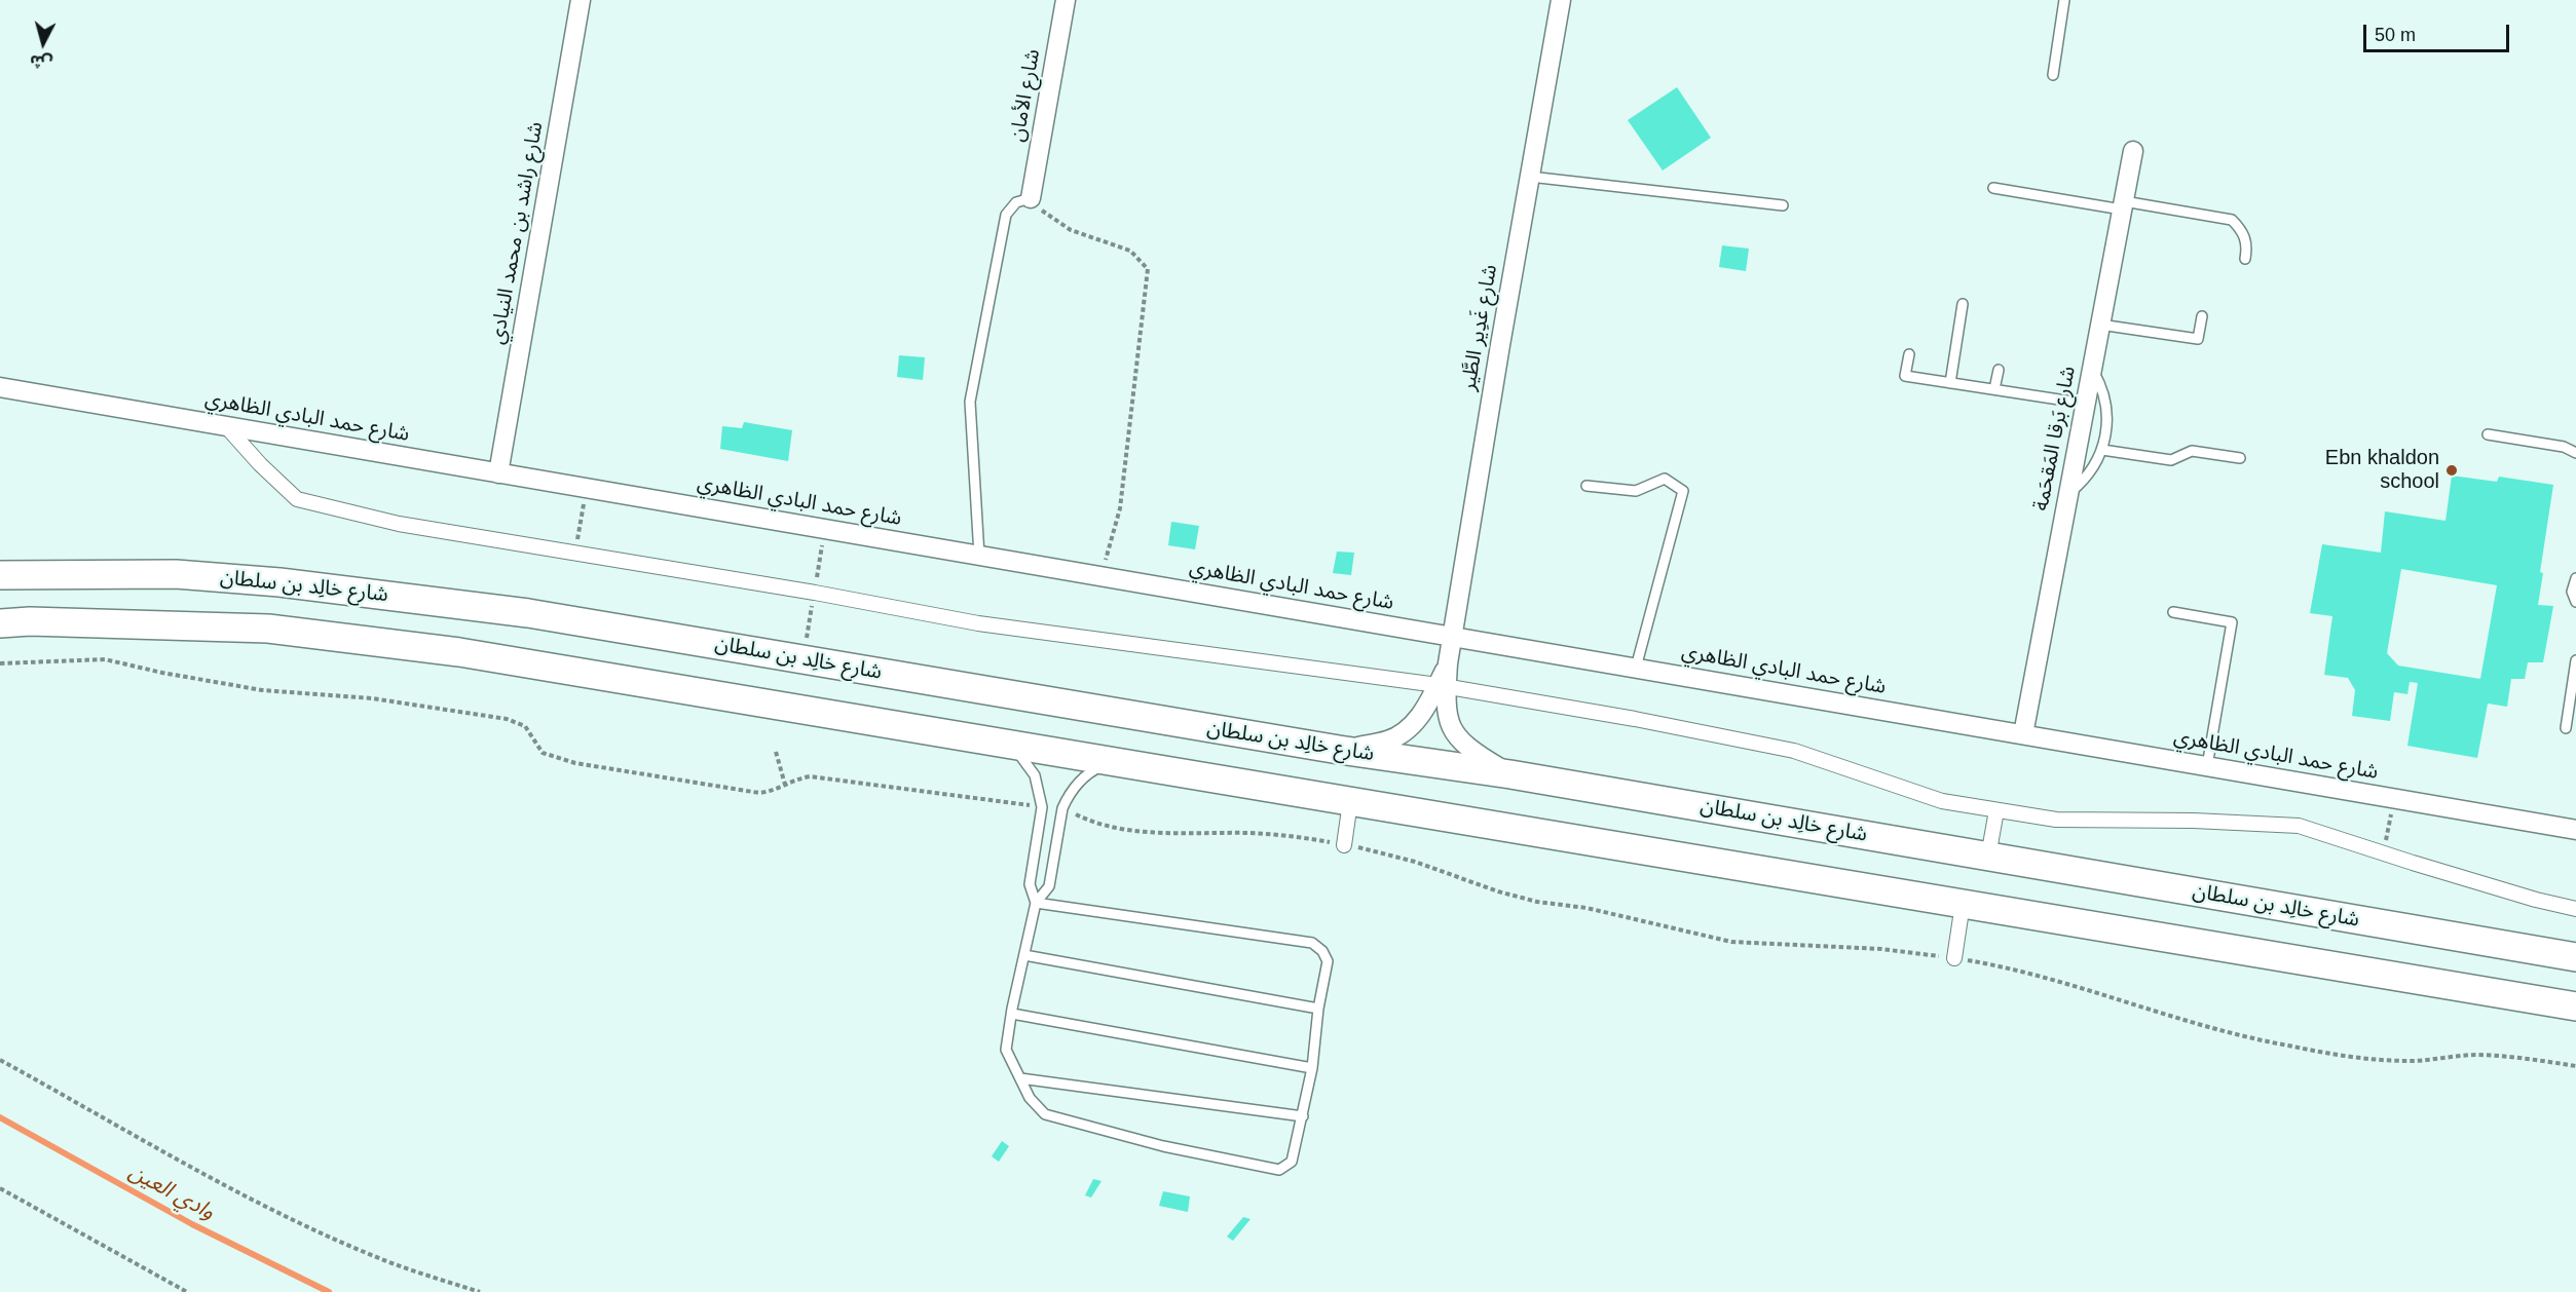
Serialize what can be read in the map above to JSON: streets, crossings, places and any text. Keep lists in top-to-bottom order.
{
  "streets": {
    "main road": ["شارع خالِد بن سلطان"],
    "street": [
      "شارع الأمان",
      "شارع راشد بن محمد النيادي",
      "شارع غَدِير الطَّير",
      "شارع حمد البادي الظاهري",
      "شارع بَرقا المَقحَمة"
    ]
  },
  "crossings": [
    ["شارع راشد بن محمد النيادي", "شارع حمد البادي الظاهري"],
    ["شارع غَدِير الطَّير", "شارع حمد البادي الظاهري"],
    ["شارع غَدِير الطَّير", "شارع خالِد بن سلطان"],
    ["شارع حمد البادي الظاهري", "شارع بَرقا المَقحَمة"]
  ],
  "water": ["وادي العين"],
  "places": ["Ebn khaldon school"],
  "scale_bar": "50 m",
  "north": "bottom"
}
